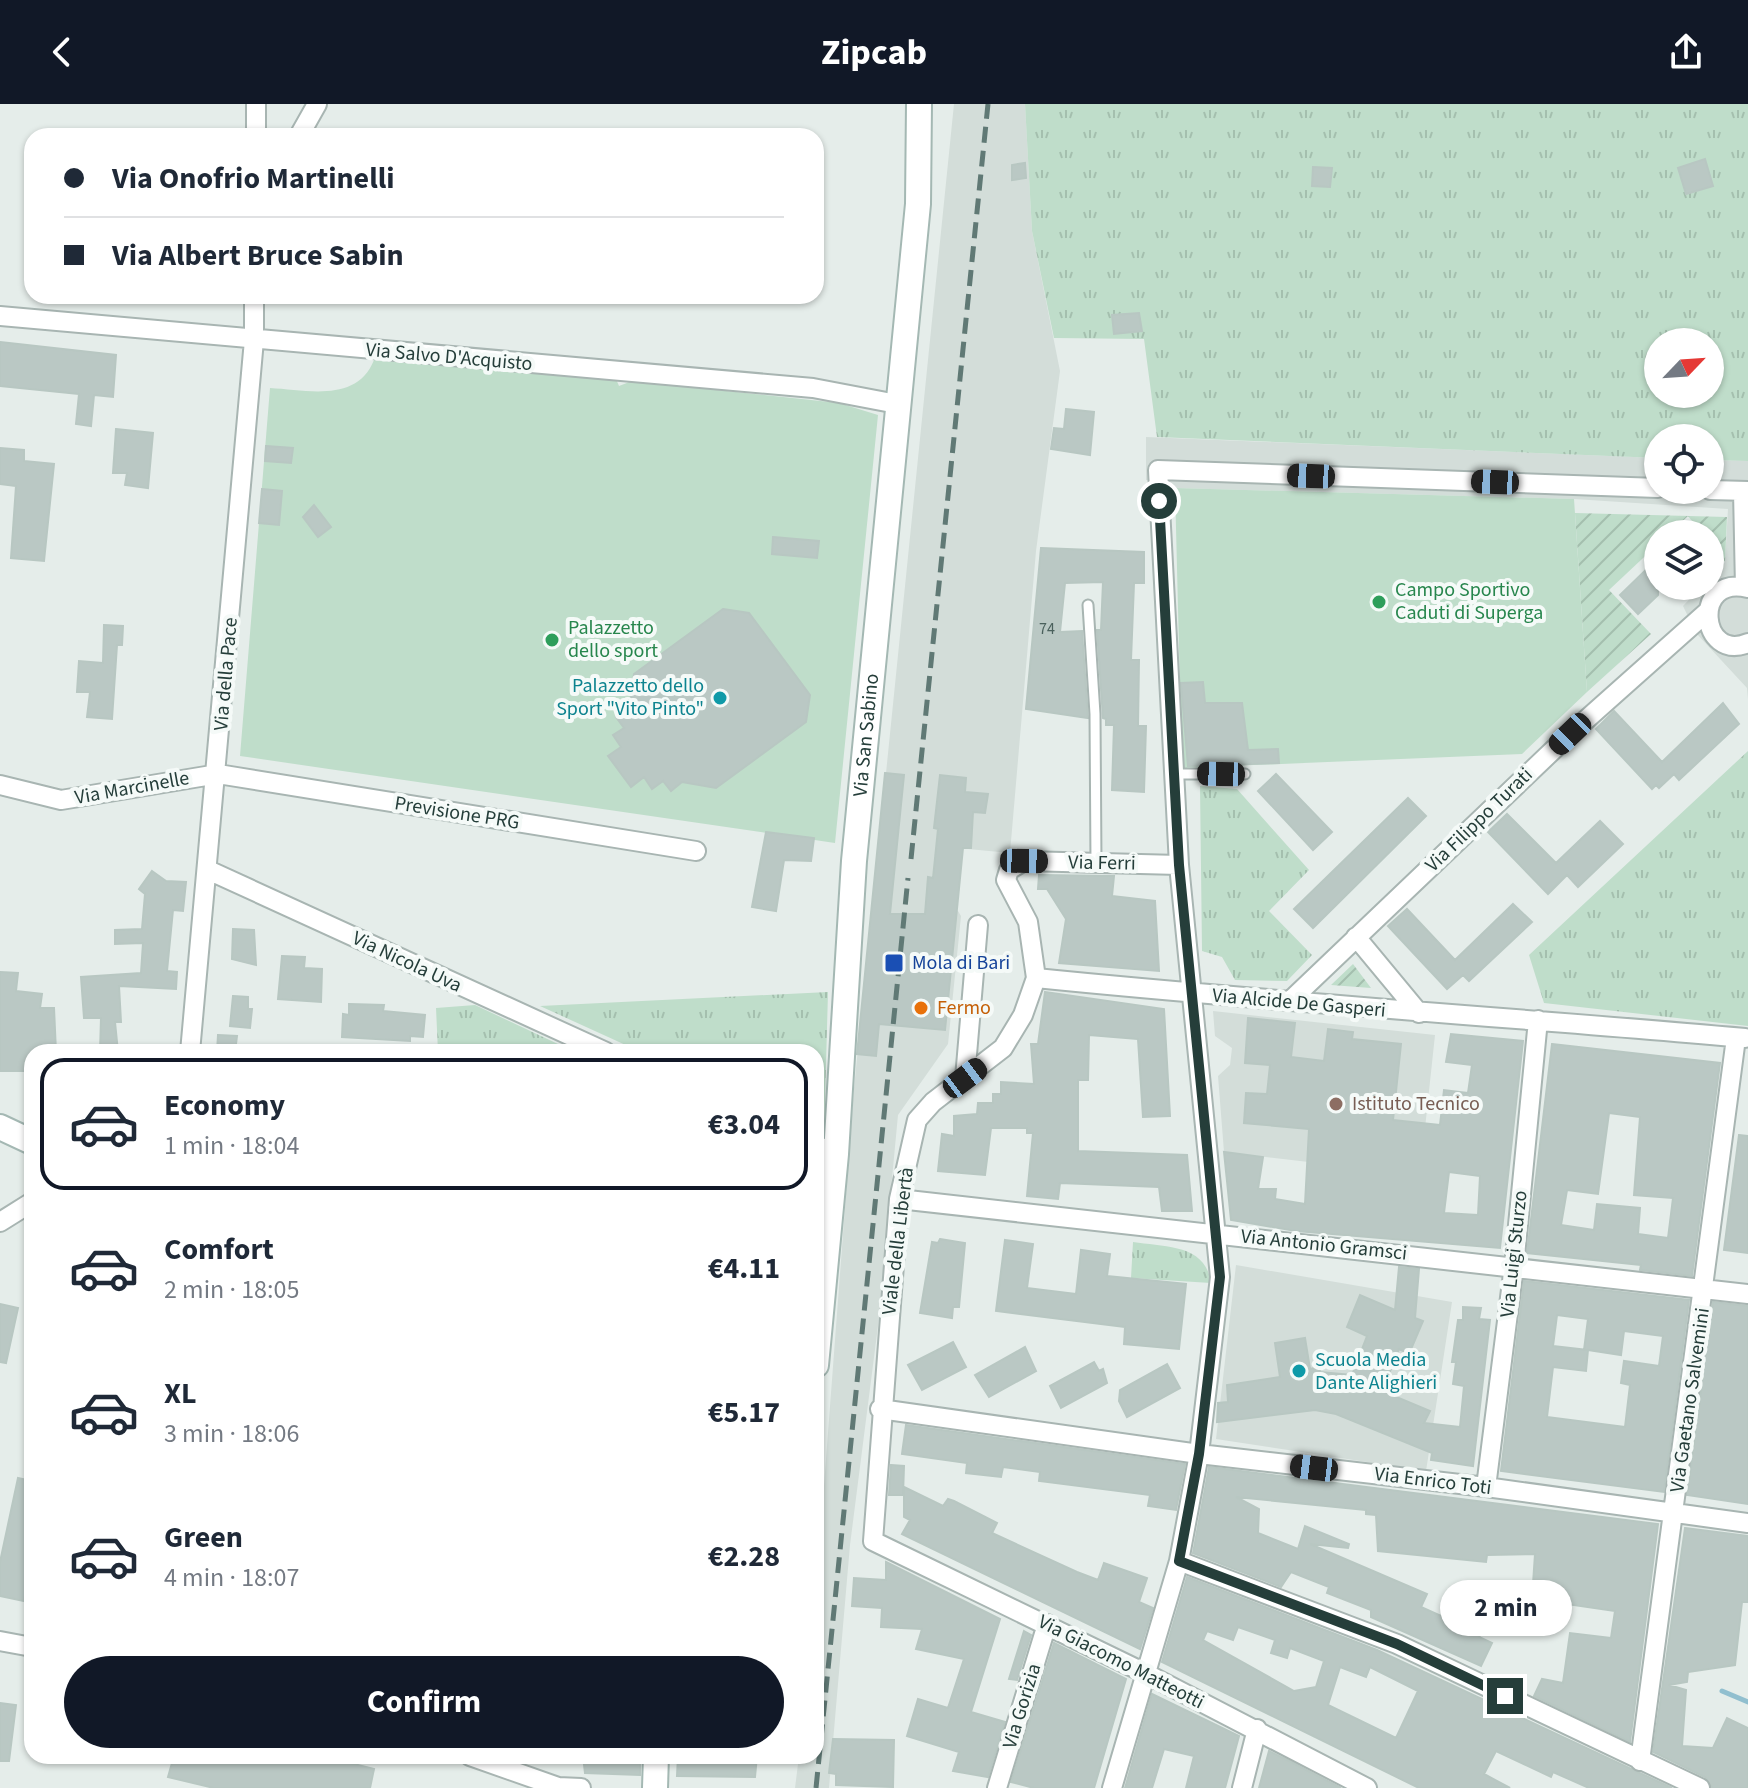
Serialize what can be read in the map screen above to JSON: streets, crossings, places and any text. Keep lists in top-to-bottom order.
{
  "streets": {
    "street": [
      "Via Salvo D'Acquisto",
      "Via della Pace",
      "Via San Sabino",
      "Via Marcinelle",
      "Previsione PRG",
      "Via Filippo Turati",
      "Via Ferri",
      "Via Nicola Uva",
      "Via Alcide De Gasperi",
      "Viale della Libertà",
      "Via Antonio Gramsci",
      "Via Luigi Sturzo",
      "Via Gaetano Salvemini",
      "Via Enrico Toti",
      "Via Giacomo Matteotti",
      "Via Gorizia"
    ]
  },
  "crossings": [
    ["Via Salvo D'Acquisto", "Via della Pace"],
    ["Via Salvo D'Acquisto", "Via San Sabino"],
    ["Via della Pace", "Via Marcinelle"],
    ["Via della Pace", "Previsione PRG"],
    ["Via della Pace", "Via Nicola Uva"],
    ["Via Marcinelle", "Previsione PRG"],
    ["Via Filippo Turati", "Via Alcide De Gasperi"],
    ["Via Ferri", "Viale della Libertà"],
    ["Via Alcide De Gasperi", "Viale della Libertà"],
    ["Via Alcide De Gasperi", "Via Luigi Sturzo"],
    ["Via Alcide De Gasperi", "Via Gaetano Salvemini"],
    ["Viale della Libertà", "Via Antonio Gramsci"],
    ["Viale della Libertà", "Via Enrico Toti"],
    ["Viale della Libertà", "Via Giacomo Matteotti"],
    ["Via Antonio Gramsci", "Via Luigi Sturzo"],
    ["Via Antonio Gramsci", "Via Gaetano Salvemini"],
    ["Via Luigi Sturzo", "Via Enrico Toti"],
    ["Via Gaetano Salvemini", "Via Enrico Toti"],
    ["Via Giacomo Matteotti", "Via Gorizia"]
  ],
  "places": {
    "other": [
      "Campo Sportivo Caduti di Superga",
      "Palazzetto dello sport",
      "Palazzetto dello Sport \"Vito Pinto\"",
      "Fermo",
      "Istituto Tecnico",
      "Scuola Media Dante Alighieri"
    ],
    "transit": ["Mola di Bari"]
  },
  "house_numbers": ["74"],
  "north": "top right",
  "page": {
    "header": "Zipcab",
    "banner": ["Via Onofrio Martinelli", "Via Albert Bruce Sabin"],
    "list": [
      {
        "name": "Economy",
        "note": "1 min · 18:04",
        "value": "€3.04"
      },
      {
        "name": "Comfort",
        "note": "2 min · 18:05",
        "value": "€4.11"
      },
      {
        "name": "XL",
        "note": "3 min · 18:06",
        "value": "€5.17"
      },
      {
        "name": "Green",
        "note": "4 min · 18:07",
        "value": "€2.28"
      }
    ],
    "bubble": "2 min",
    "buttons": "Confirm"
  }
}
